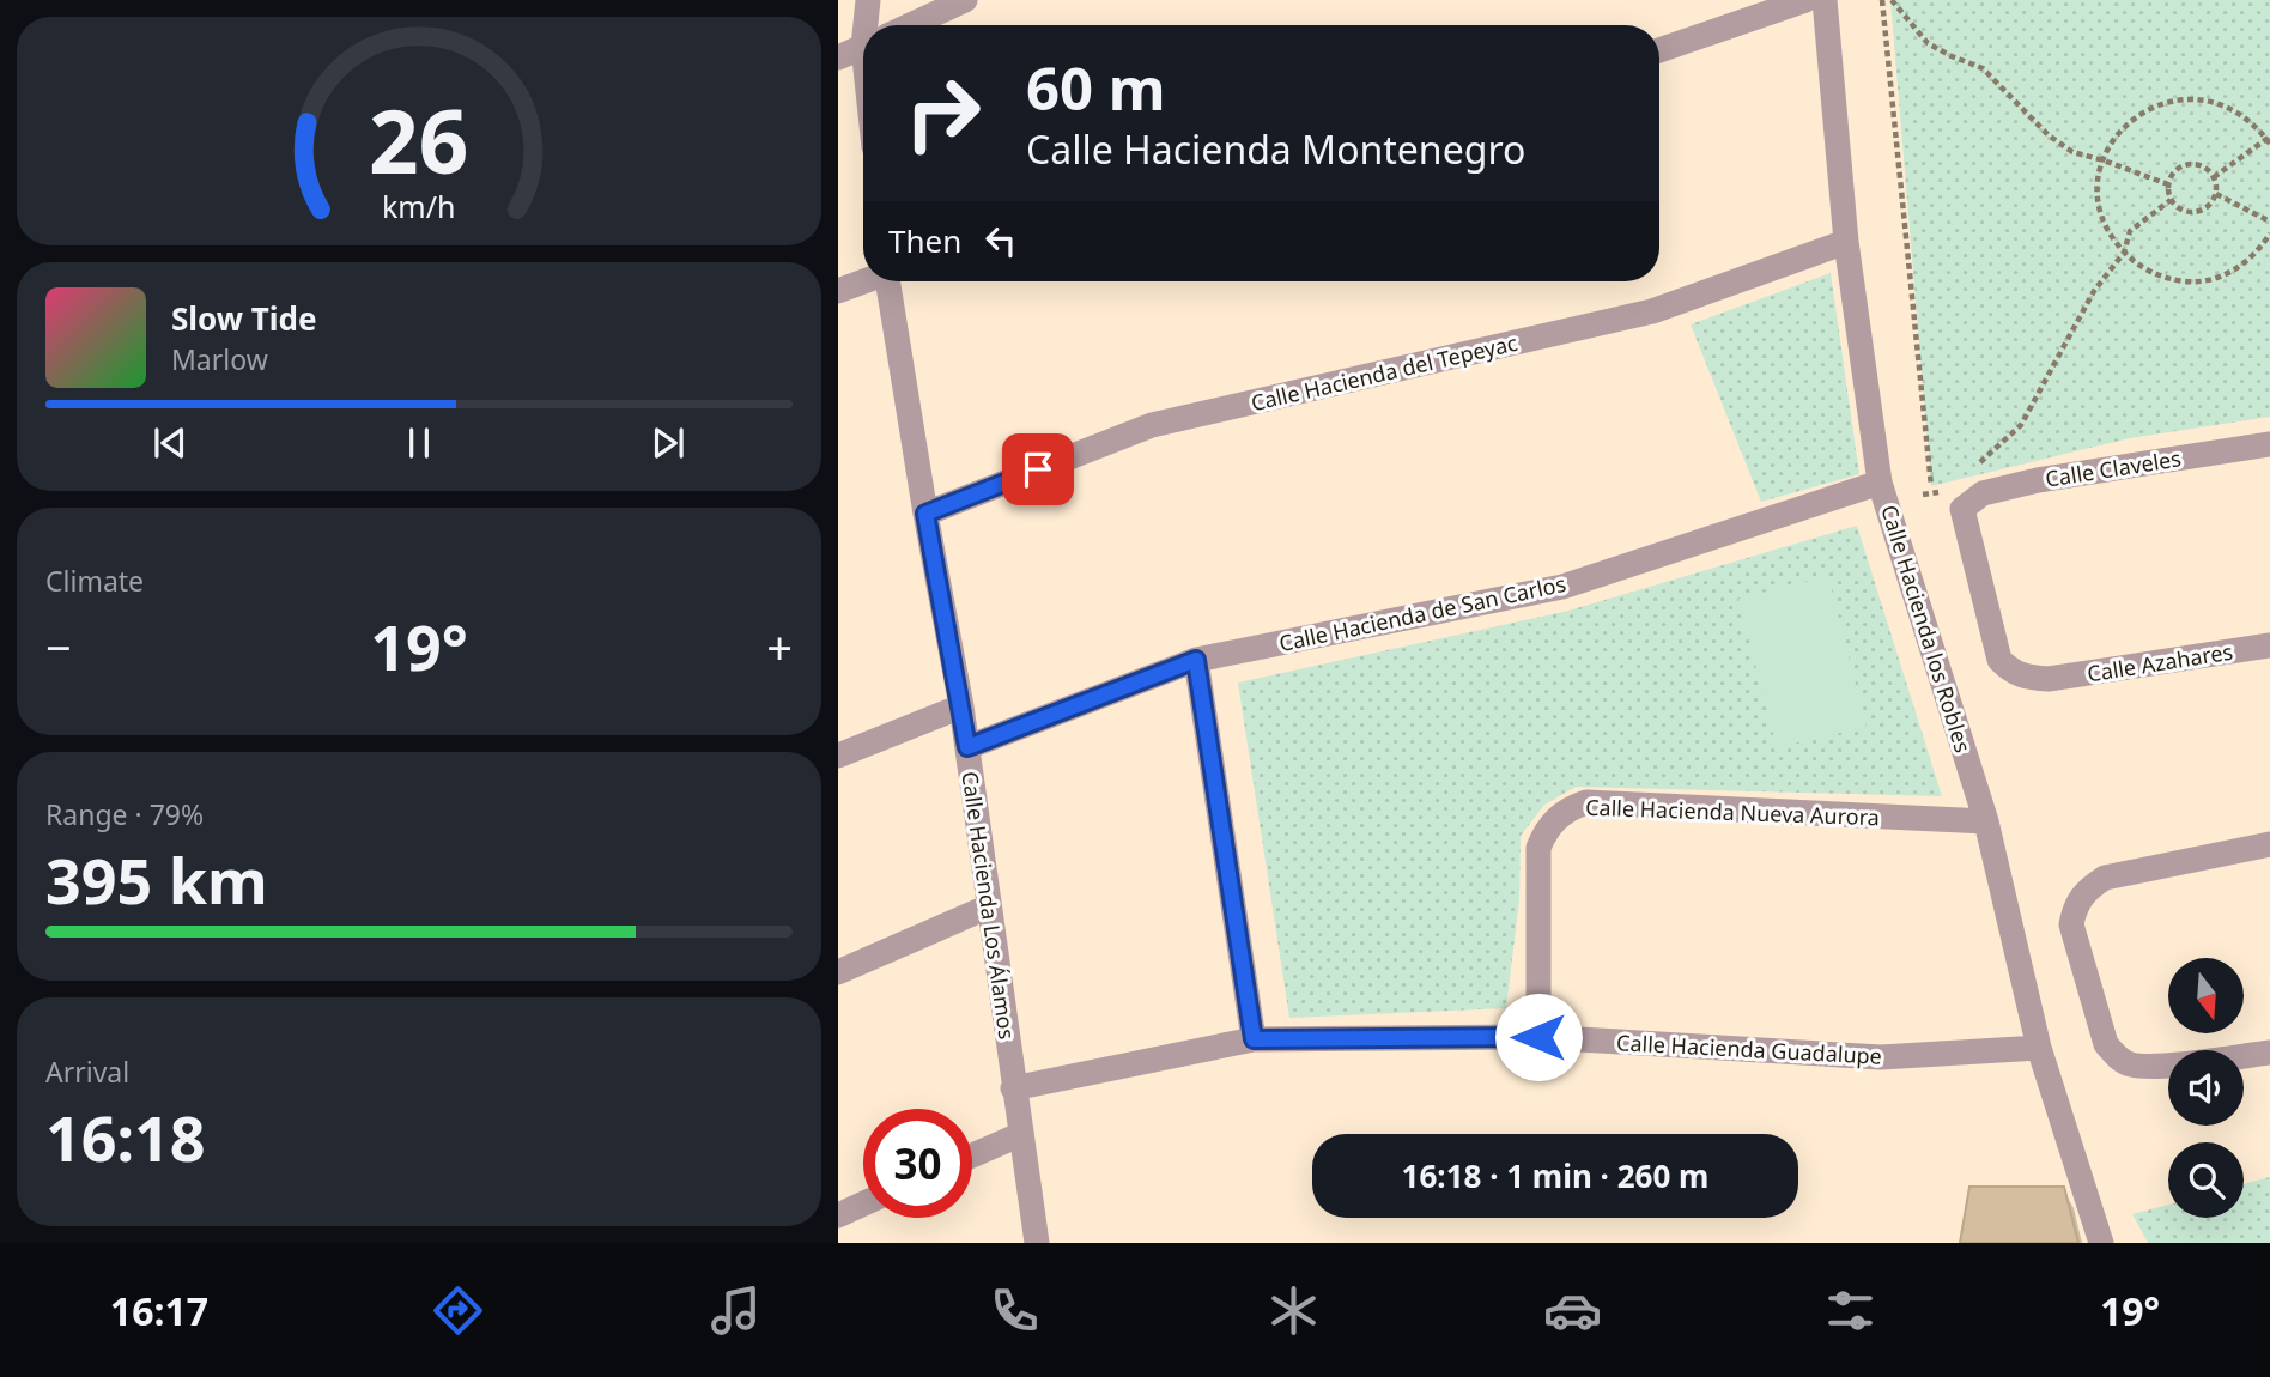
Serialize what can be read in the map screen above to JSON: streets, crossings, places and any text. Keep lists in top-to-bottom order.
{
  "streets": {
    "street": [
      "Calle Hacienda del Tepeyac",
      "Calle Claveles",
      "Calle Hacienda de San Carlos",
      "Calle Hacienda los Robles",
      "Calle Azahares",
      "Calle Hacienda Nueva Aurora",
      "Calle Hacienda Los Álamos",
      "Calle Hacienda Guadalupe"
    ]
  },
  "crossings": [
    ["Calle Hacienda del Tepeyac", "Calle Hacienda los Robles"],
    ["Calle Hacienda del Tepeyac", "Calle Hacienda Los Álamos"],
    ["Calle Claveles", "Calle Azahares"],
    ["Calle Hacienda de San Carlos", "Calle Hacienda los Robles"],
    ["Calle Hacienda de San Carlos", "Calle Hacienda Los Álamos"],
    ["Calle Hacienda los Robles", "Calle Hacienda Nueva Aurora"],
    ["Calle Hacienda los Robles", "Calle Hacienda Guadalupe"],
    ["Calle Hacienda Nueva Aurora", "Calle Hacienda Guadalupe"],
    ["Calle Hacienda Los Álamos", "Calle Hacienda Guadalupe"]
  ],
  "north": "bottom",
  "page": {
    "turn": ["60 m", "Calle Hacienda Montenegro"],
    "then": "Then",
    "song": ["Slow Tide", "Marlow"],
    "tile": [
      "Climate",
      ["Range · 79%", "395 km"],
      ["Arrival", "16:18"]
    ],
    "heat": ["−", "19°", "+"],
    "limit": "30",
    "trip": "16:18 · 1 min · 260 m",
    "tabs": ["16:17", "19°"],
    "gauge": ["26", "km/h"]
  }
}
